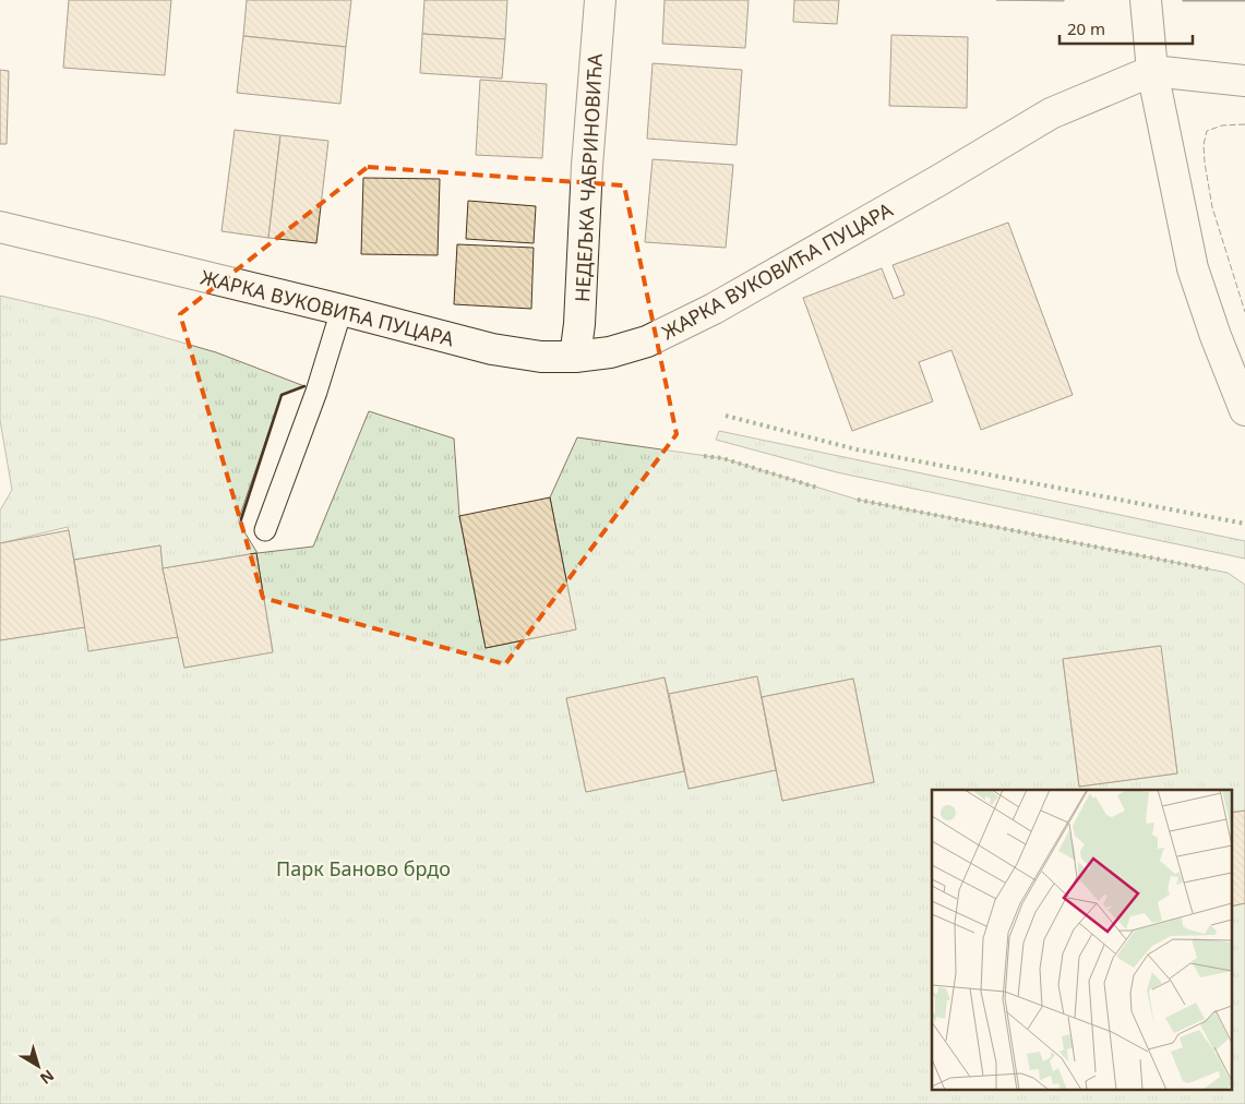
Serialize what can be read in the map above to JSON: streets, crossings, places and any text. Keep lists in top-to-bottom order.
{
  "streets": {
    "street": ["НЕДЕЉКА ЧАБРИНОВИЋА", "ЖАРКА ВУКОВИЋА ПУЦАРА"]
  },
  "crossings": [
    ["НЕДЕЉКА ЧАБРИНОВИЋА", "ЖАРКА ВУКОВИЋА ПУЦАРА"]
  ],
  "parks": ["Парк Баново брдо"],
  "scale_bar": "20 m",
  "north": "bottom right"
}
